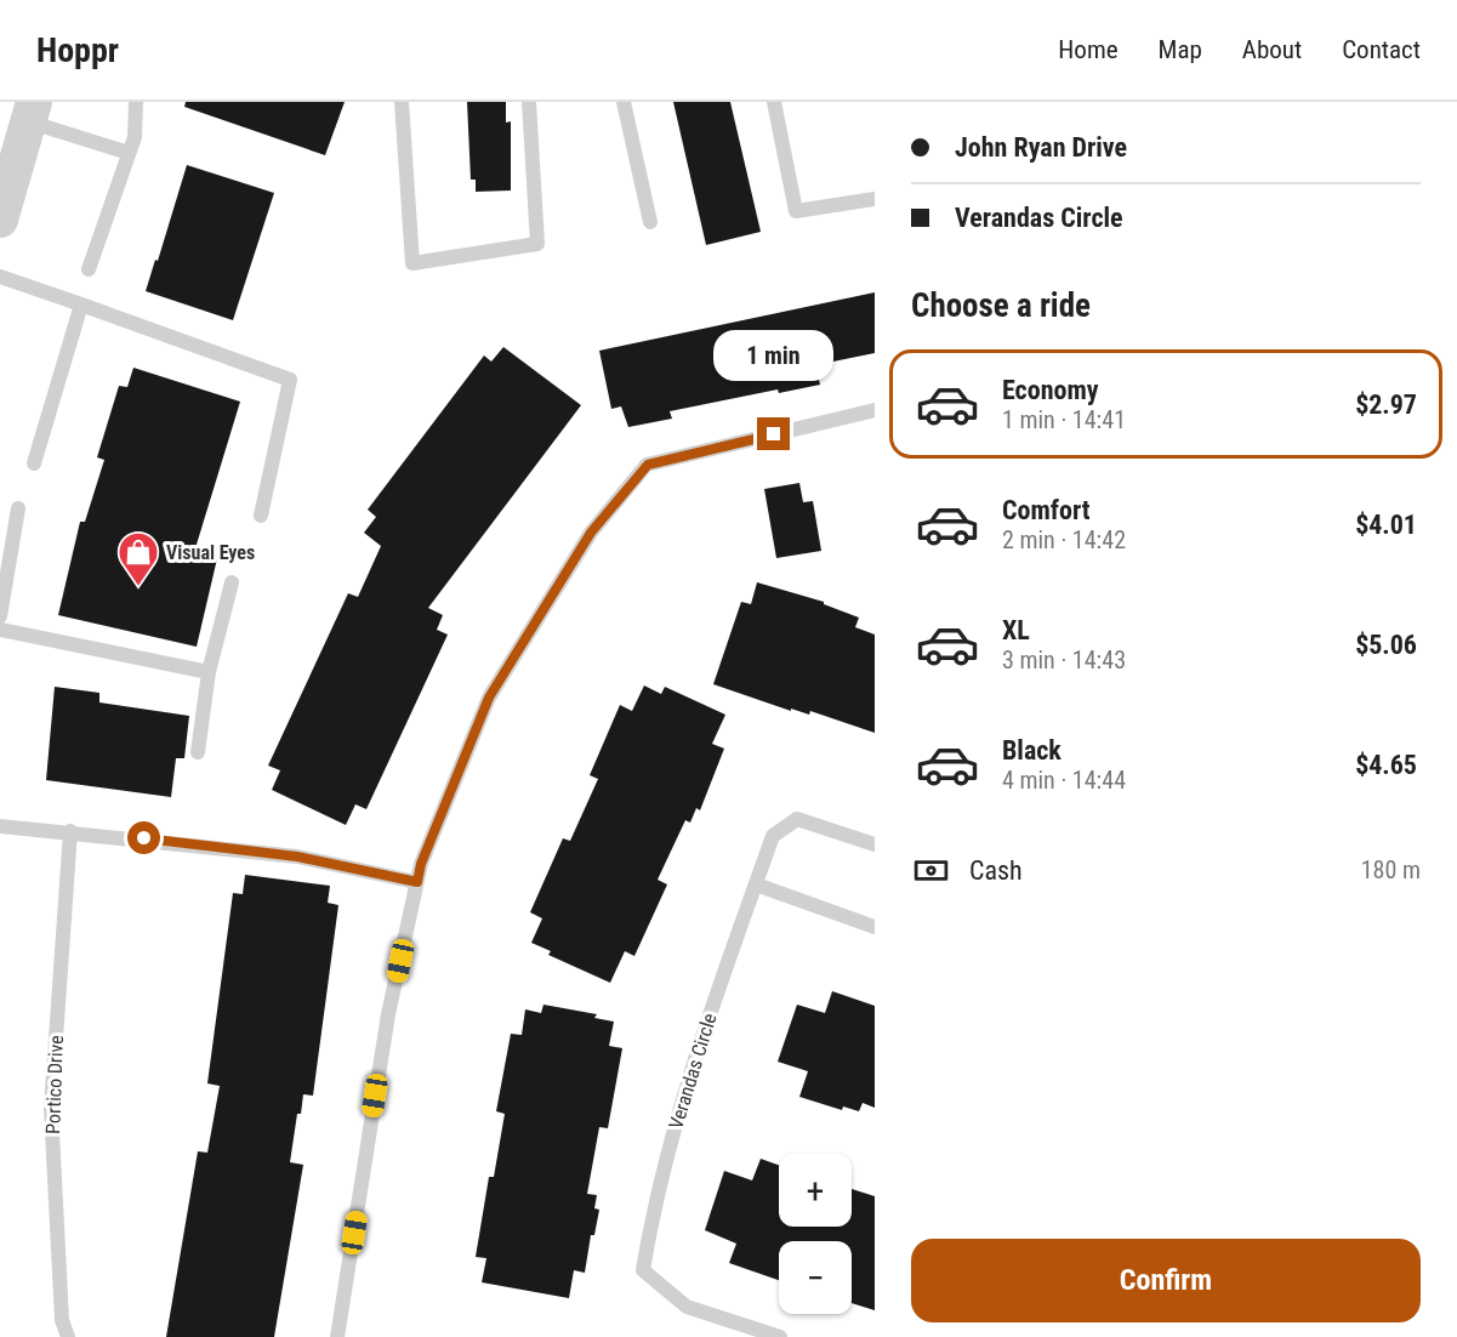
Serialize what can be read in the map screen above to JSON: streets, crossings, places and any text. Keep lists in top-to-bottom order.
{
  "streets": {
    "lane": ["Verandas Circle", "Portico Drive"]
  },
  "places": {
    "shop": ["Visual Eyes"]
  },
  "page": {
    "header": "Hoppr",
    "nav": [
      "Home",
      "Map",
      "About",
      "Contact"
    ],
    "banner": ["John Ryan Drive", "Verandas Circle"],
    "heading": "Choose a ride",
    "bubble": "1 min",
    "list": [
      {
        "name": "Economy",
        "note": "1 min · 14:41",
        "value": "$2.97"
      },
      {
        "name": "Comfort",
        "note": "2 min · 14:42",
        "value": "$4.01"
      },
      {
        "name": "XL",
        "note": "3 min · 14:43",
        "value": "$5.06"
      },
      {
        "name": "Black",
        "note": "4 min · 14:44",
        "value": "$4.65"
      }
    ],
    "pay": ["Cash", "180 m"],
    "map_buttons": ["+", "−"],
    "buttons": "Confirm"
  }
}
